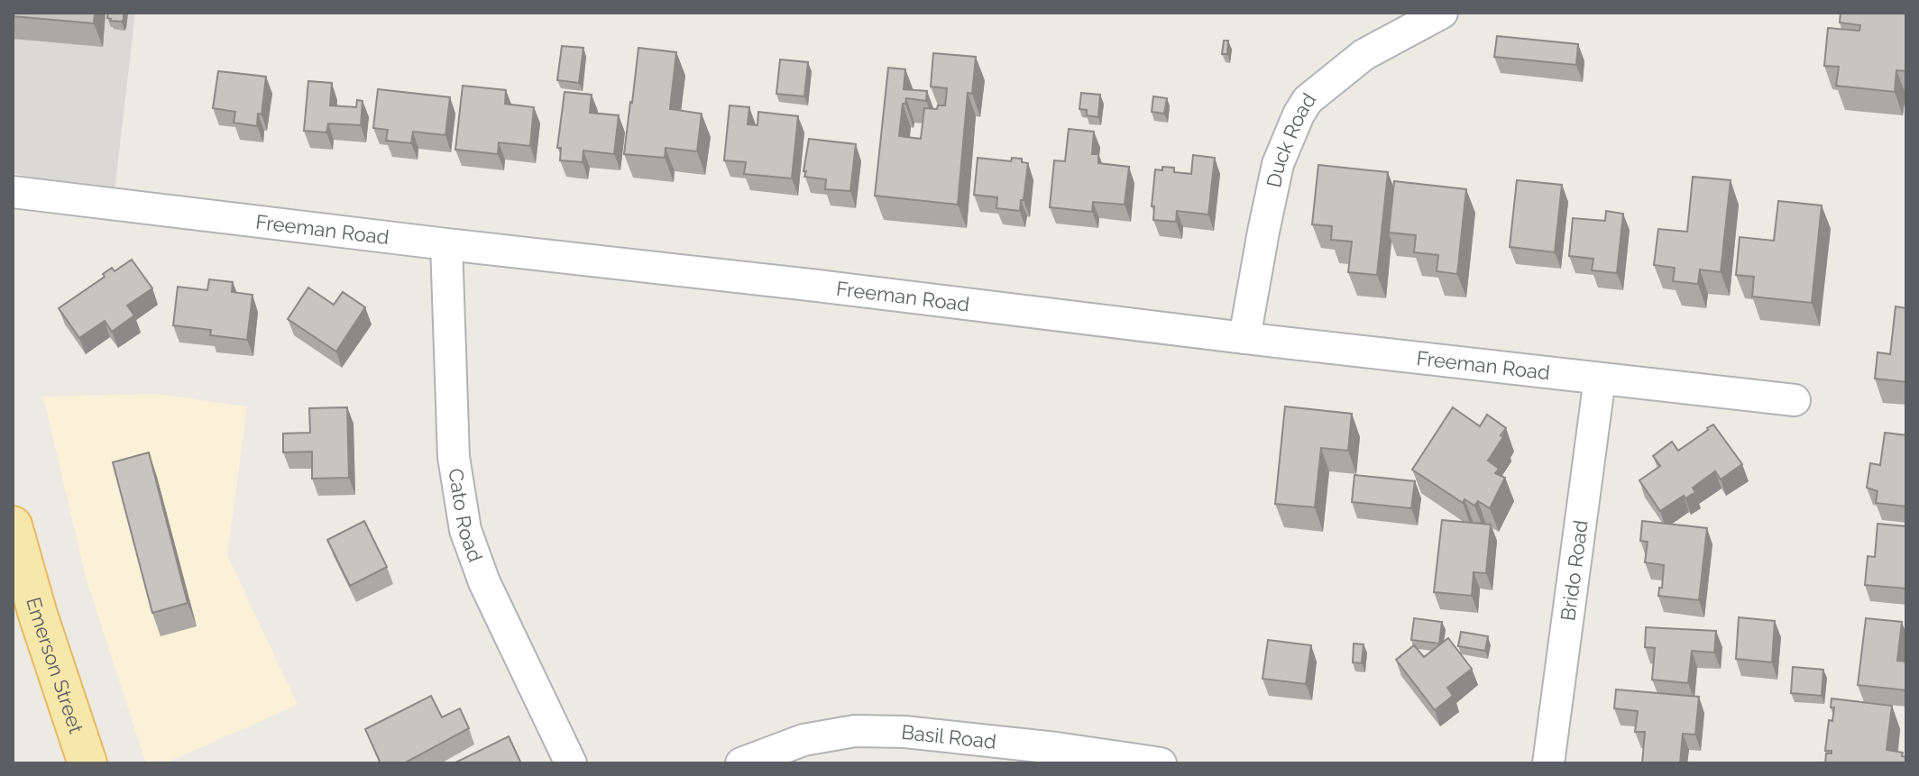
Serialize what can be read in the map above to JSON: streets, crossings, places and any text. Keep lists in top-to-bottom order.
{
  "streets": {
    "main road": ["Emerson Street"],
    "street": [
      "Duck Road",
      "Freeman Road",
      "Cato Road",
      "Brido Road",
      "Basil Road"
    ]
  },
  "crossings": [
    ["Duck Road", "Freeman Road"],
    ["Freeman Road", "Cato Road"],
    ["Freeman Road", "Brido Road"]
  ]
}
